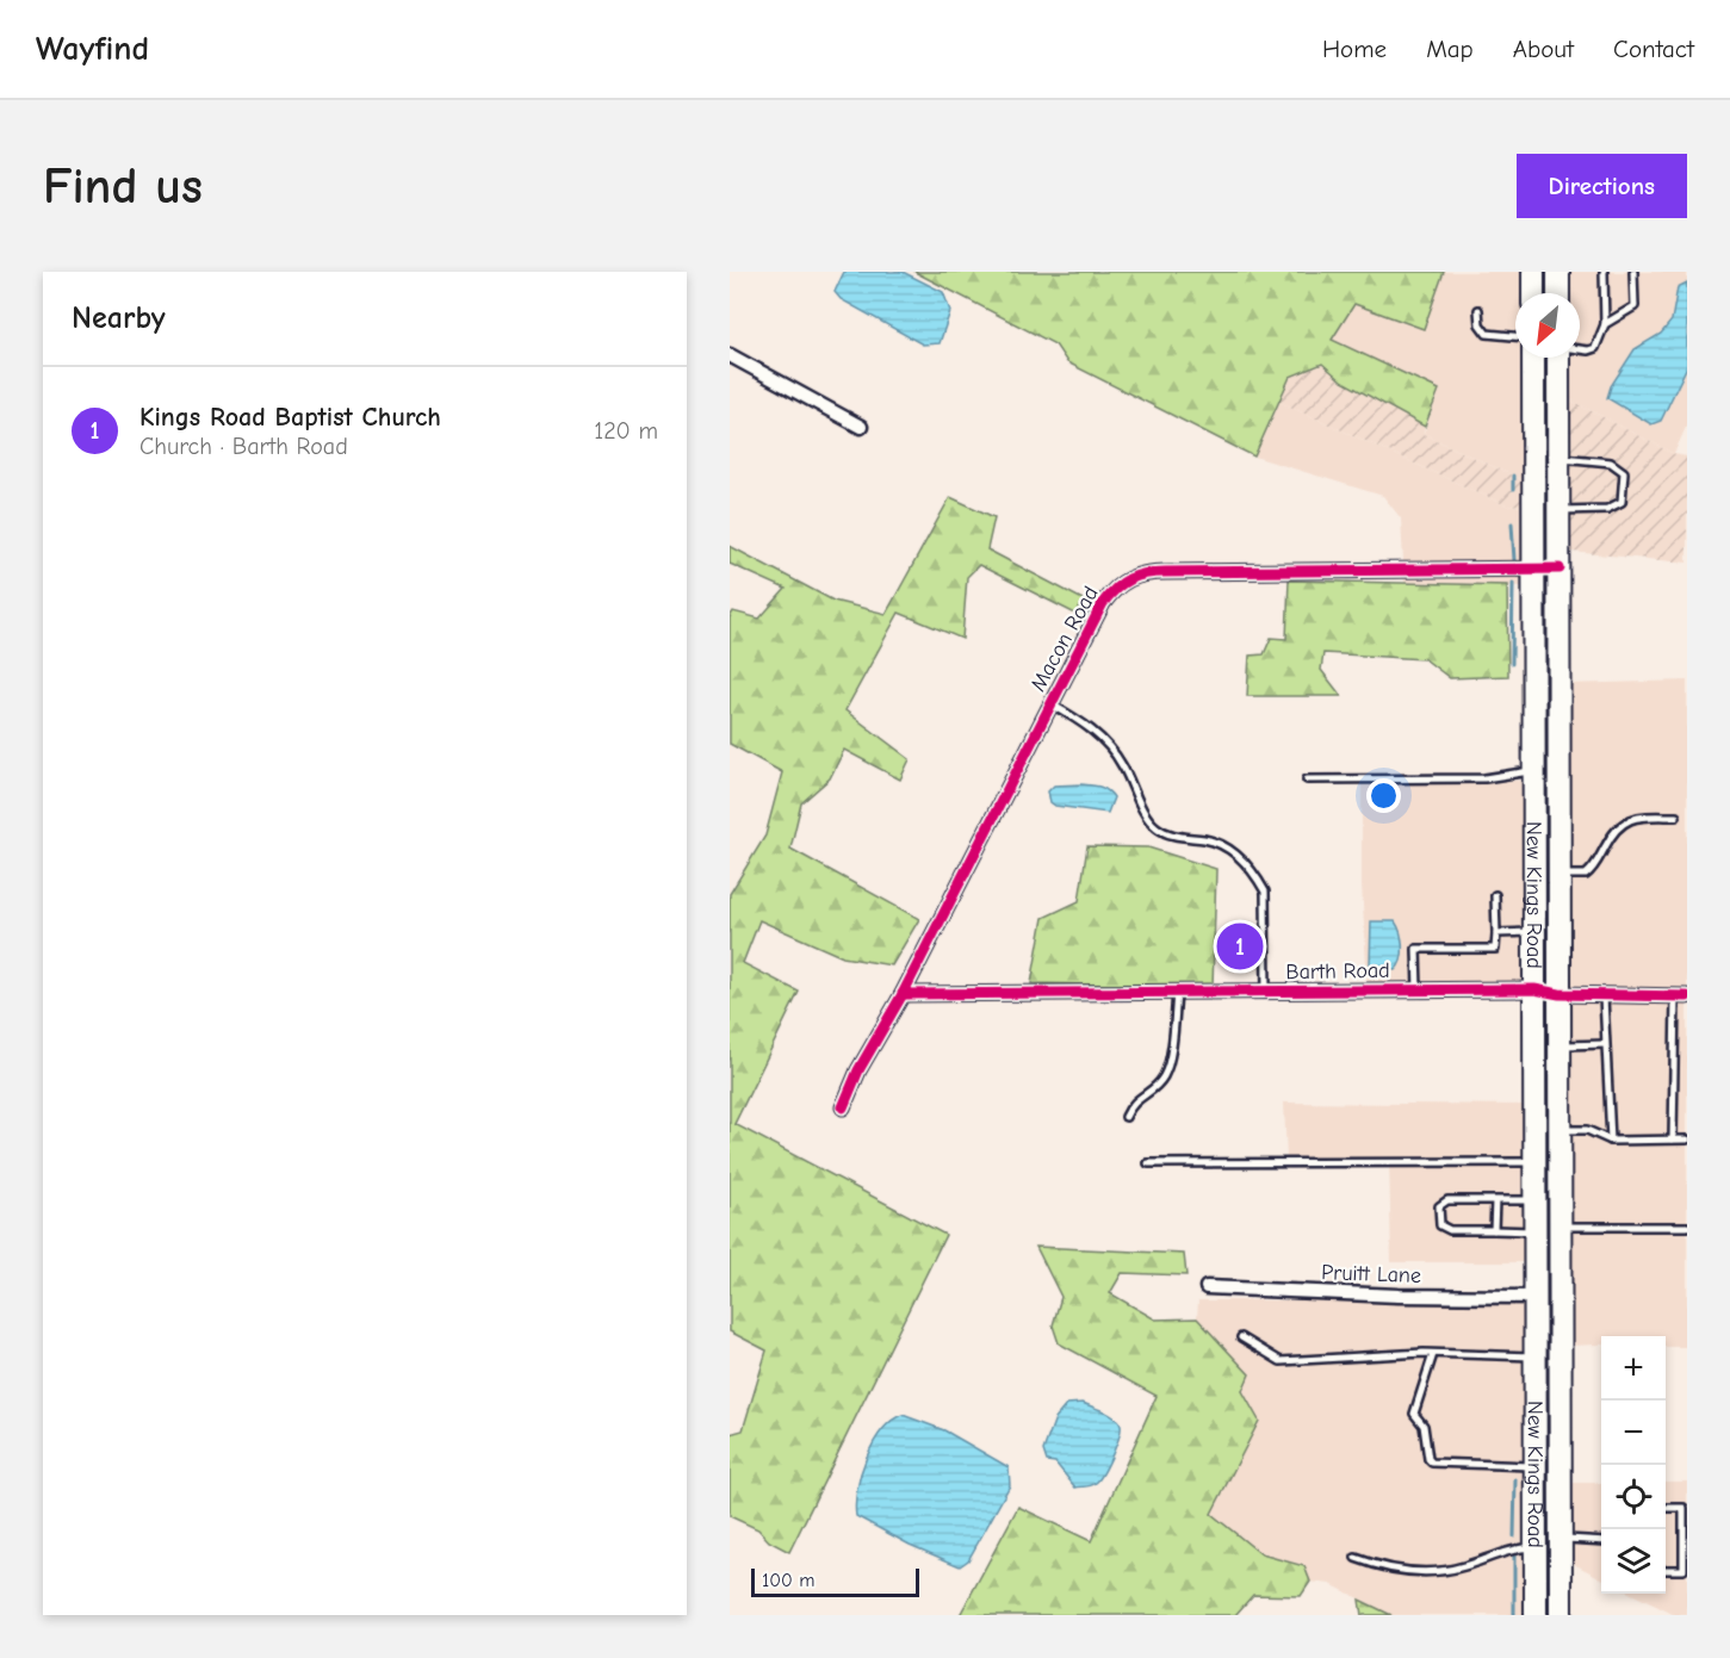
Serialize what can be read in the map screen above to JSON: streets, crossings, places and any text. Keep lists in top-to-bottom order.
{
  "streets": {
    "highway": ["New Kings Road"],
    "street": ["Macon Road", "Barth Road", "Pruitt Lane"]
  },
  "crossings": [
    ["Macon Road", "New Kings Road"],
    ["Macon Road", "Barth Road"],
    ["New Kings Road", "Barth Road"],
    ["New Kings Road", "Pruitt Lane"]
  ],
  "scale_bar": "100 m",
  "north": "bottom left",
  "page": {
    "header": "Wayfind",
    "nav": [
      "Home",
      "Map",
      "About",
      "Contact"
    ],
    "buttons": "Directions",
    "title": "Find us",
    "heading": "Nearby",
    "list": [
      {
        "mark": "1",
        "name": "Kings Road Baptist Church",
        "note": "Church · Barth Road",
        "value": "120 m"
      }
    ],
    "pins": "1",
    "map_buttons": ["+", "−"],
    "scale": "100 m"
  }
}
